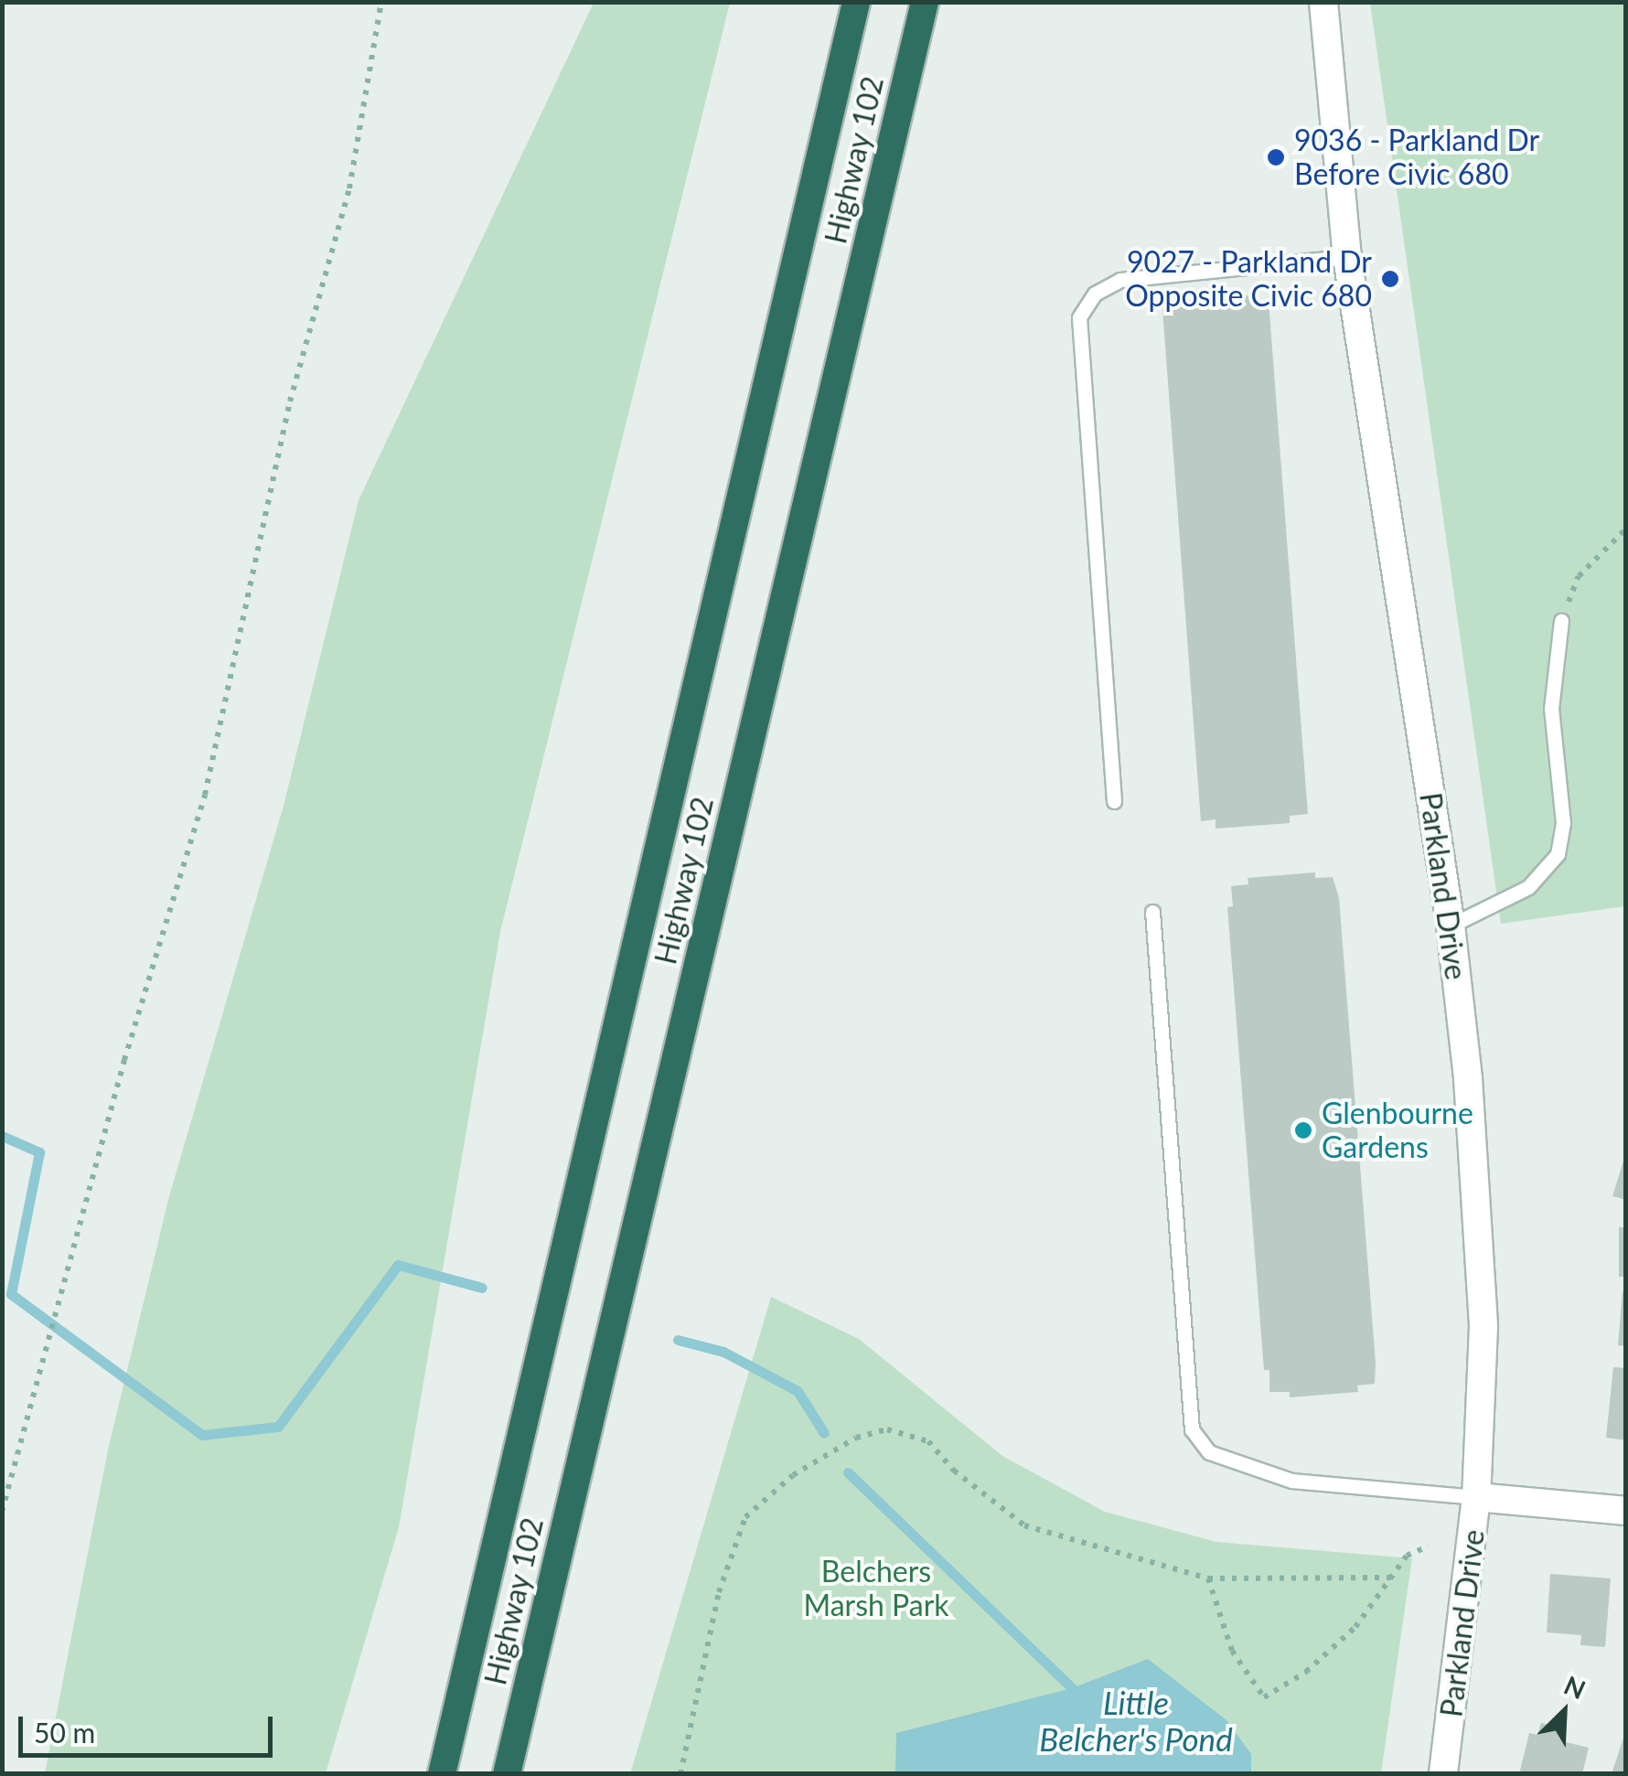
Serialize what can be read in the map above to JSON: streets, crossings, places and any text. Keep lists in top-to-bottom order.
{
  "streets": {
    "highway": ["Highway 102"],
    "street": ["Parkland Drive"]
  },
  "water": ["Little Belcher's Pond"],
  "parks": ["Belchers Marsh Park"],
  "places": ["9036 - Parkland Dr Before Civic 680", "9027 - Parkland Dr Opposite Civic 680", "Glenbourne Gardens"],
  "scale_bar": "50 m",
  "north": "top right"
}
